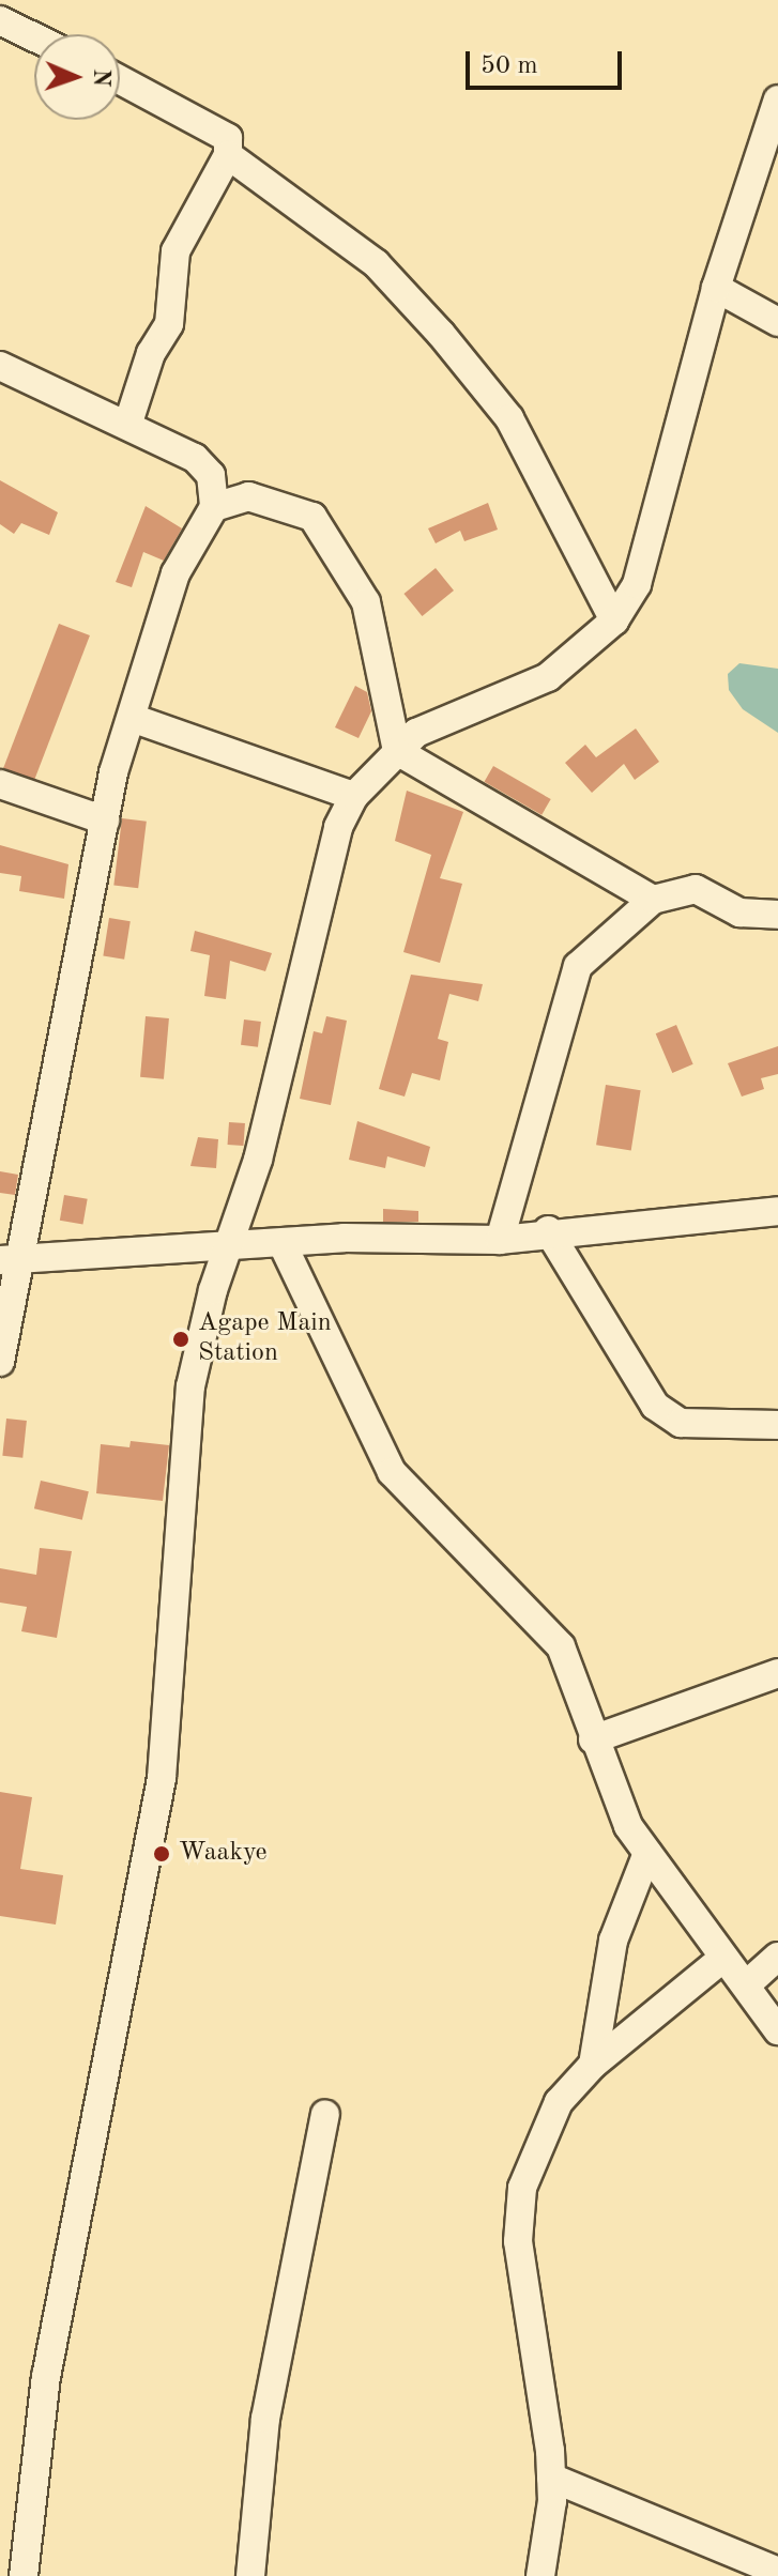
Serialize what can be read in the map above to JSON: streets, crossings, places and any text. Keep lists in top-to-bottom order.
{
  "places": ["Agape Main Station", "Waakye"],
  "scale_bar": "50 m",
  "north": "right"
}
